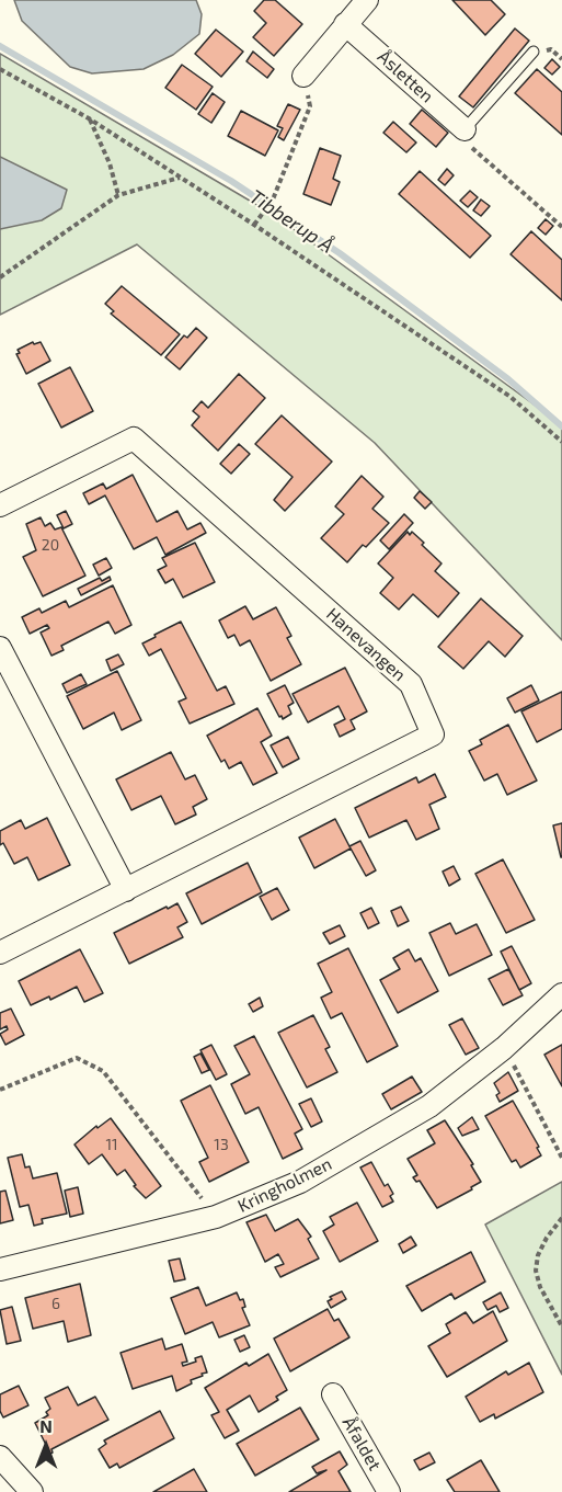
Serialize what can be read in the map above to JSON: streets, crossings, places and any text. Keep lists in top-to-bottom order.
{
  "streets": {
    "street": [
      "Åsletten",
      "Hanevangen",
      "Kringholmen",
      "Åfaldet"
    ]
  },
  "water": ["Tibberup Å"],
  "house_numbers": [
    "20",
    "11",
    "13",
    "6"
  ],
  "north": "top"
}
